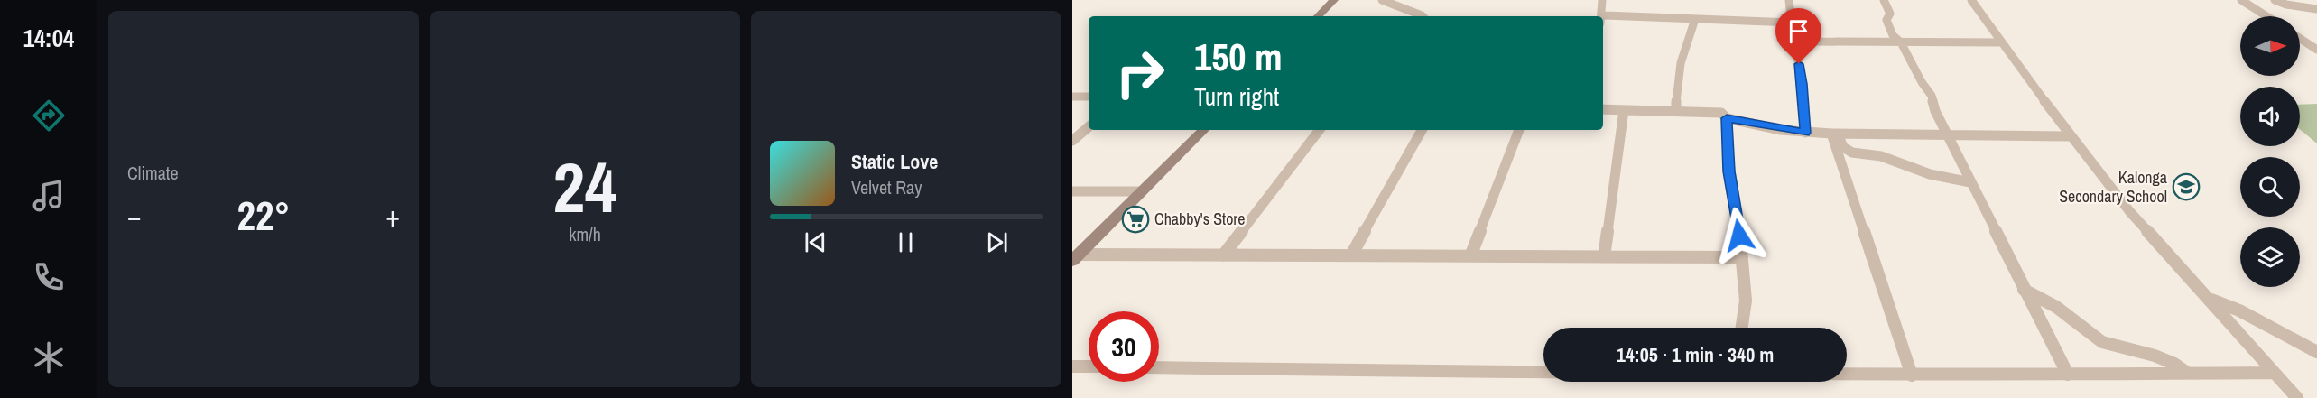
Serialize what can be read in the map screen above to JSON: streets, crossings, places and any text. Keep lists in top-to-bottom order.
{
  "places": {
    "school or university": ["Kalonga Secondary School"],
    "supermarket": ["Chabby's Store"]
  },
  "north": "right",
  "page": {
    "tabs": "14:04",
    "tile": [
      "Climate",
      ["24", "km/h"]
    ],
    "turn": ["150 m", "Turn right"],
    "song": ["Static Love", "Velvet Ray"],
    "heat": ["−", "22°", "+"],
    "limit": "30",
    "trip": "14:05 · 1 min · 340 m"
  }
}
